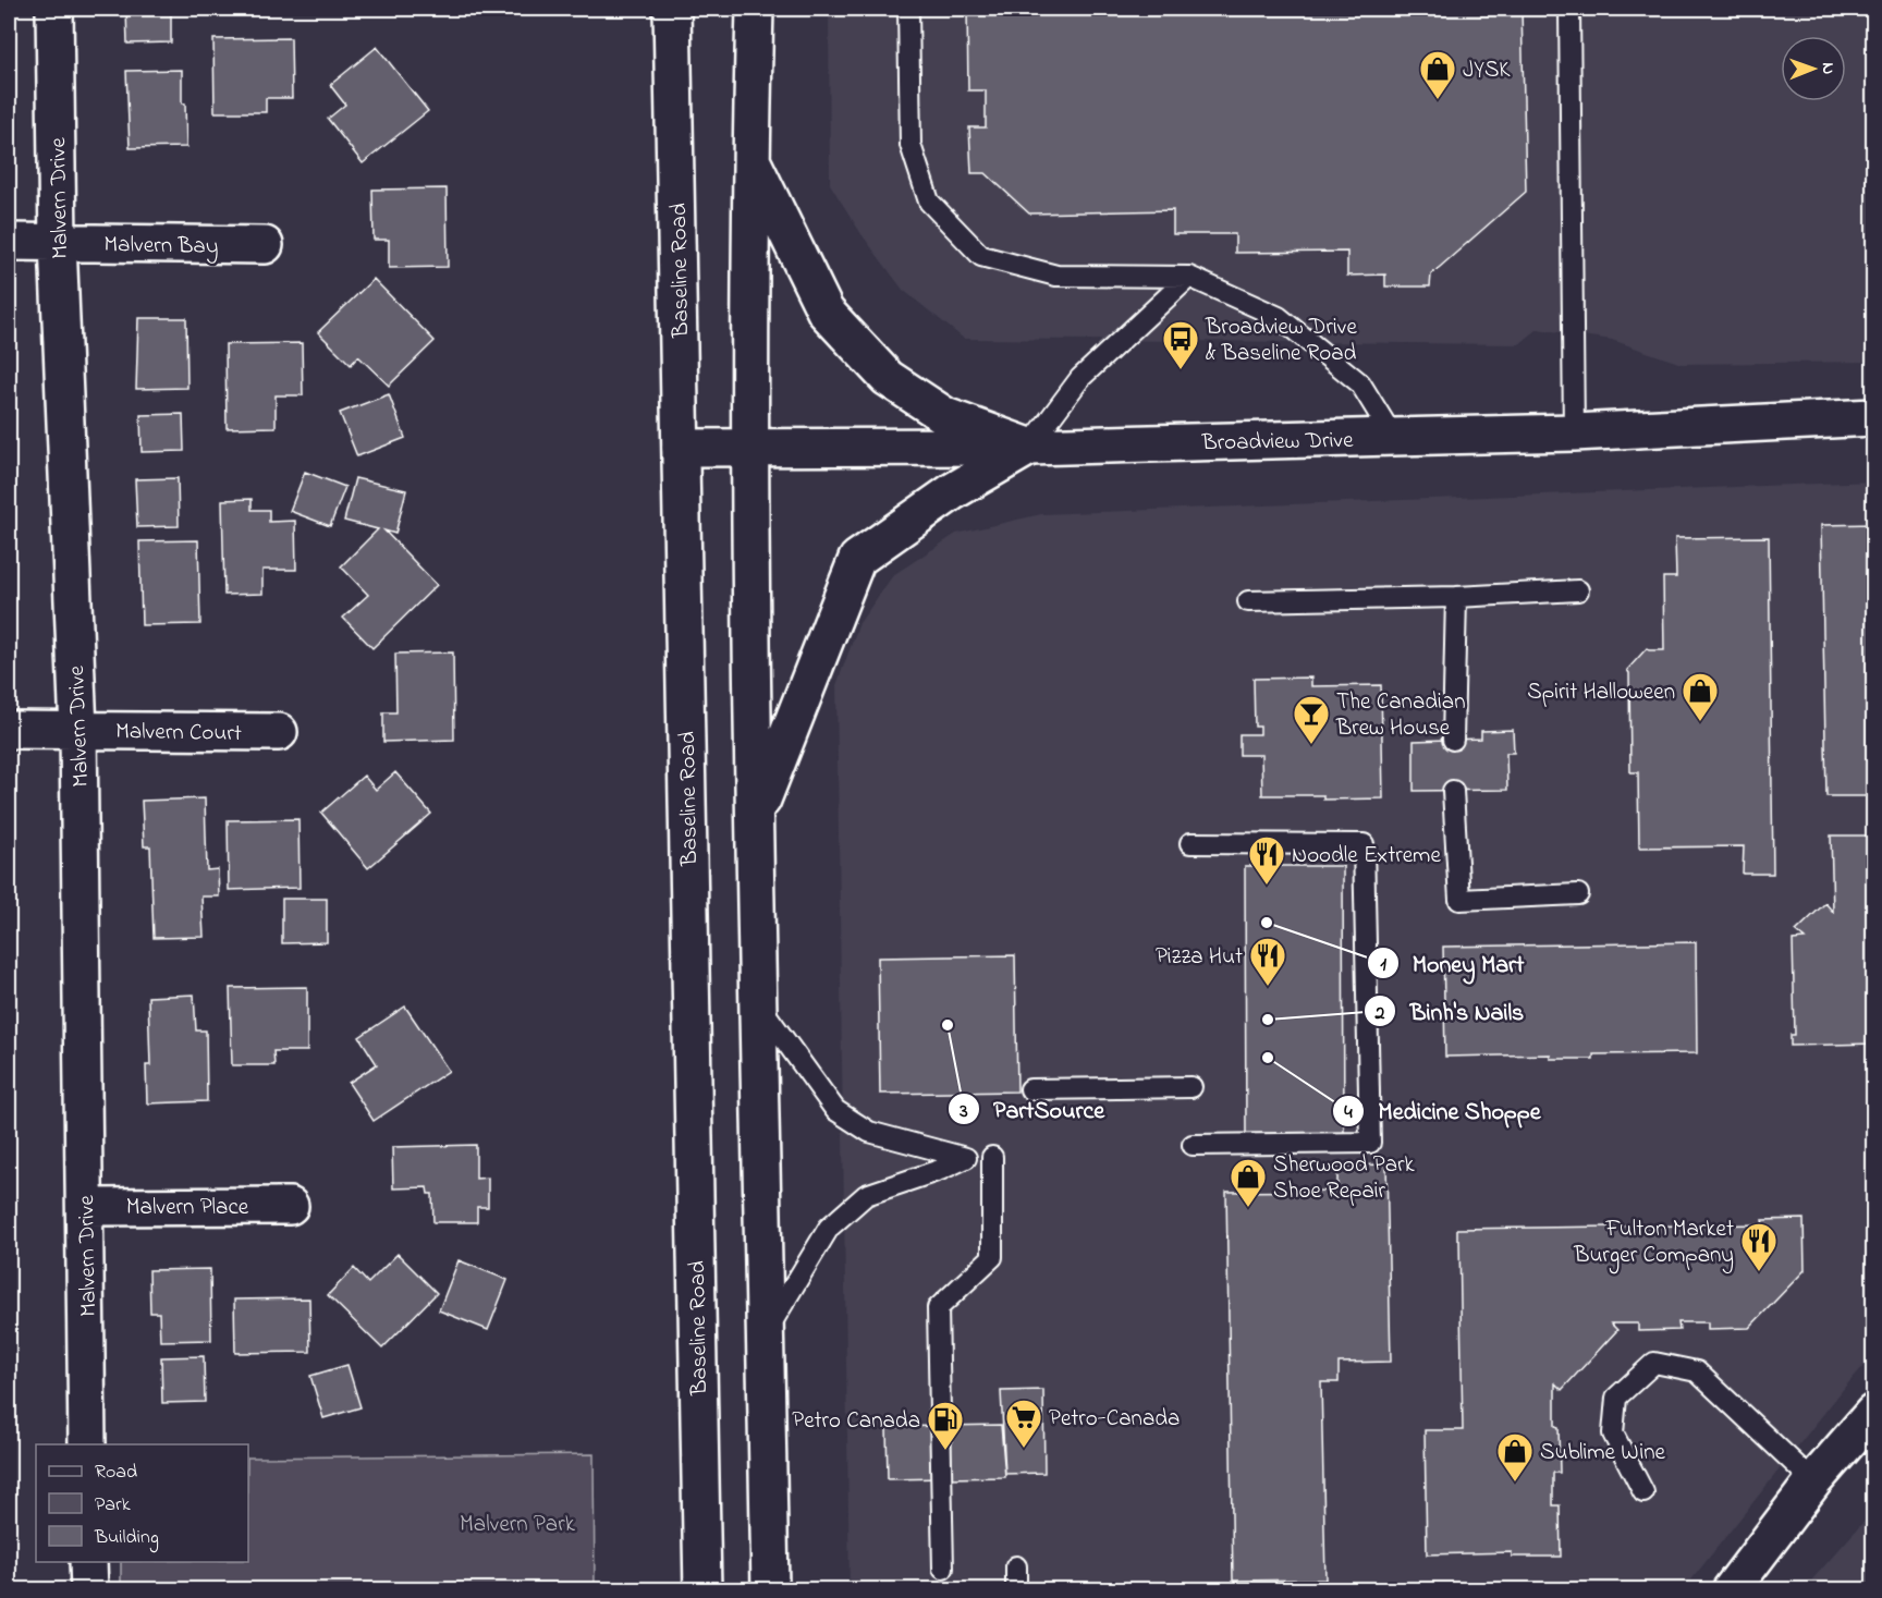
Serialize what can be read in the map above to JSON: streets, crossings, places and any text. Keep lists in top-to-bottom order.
{
  "streets": {
    "main road": [
      "Malvern Drive",
      "Malvern Bay",
      "Baseline Road",
      "Broadview Drive",
      "Malvern Court",
      "Malvern Place"
    ]
  },
  "crossings": [
    ["Malvern Drive", "Malvern Bay"],
    ["Malvern Drive", "Malvern Court"],
    ["Malvern Drive", "Malvern Place"],
    ["Baseline Road", "Broadview Drive"]
  ],
  "parks": ["Malvern Park"],
  "places": {
    "shop": [
      "JYSK",
      "Spirit Halloween",
      "Sherwood Park Shoe Repair",
      "Sublime Wine"
    ],
    "bus stop": ["Broadview Drive & Baseline Road"],
    "bar": ["The Canadian Brew House"],
    "restaurant": ["Noodle Extreme", "Pizza Hut", "Fulton Market Burger Company"],
    "other": [
      "Money Mart",
      "Binh's Nails",
      "PartSource",
      "Medicine Shoppe"
    ],
    "supermarket": ["Petro-Canada"],
    "fuel station": ["Petro Canada"]
  },
  "legend": ["Road", "Park", "Building"],
  "north": "right"
}
